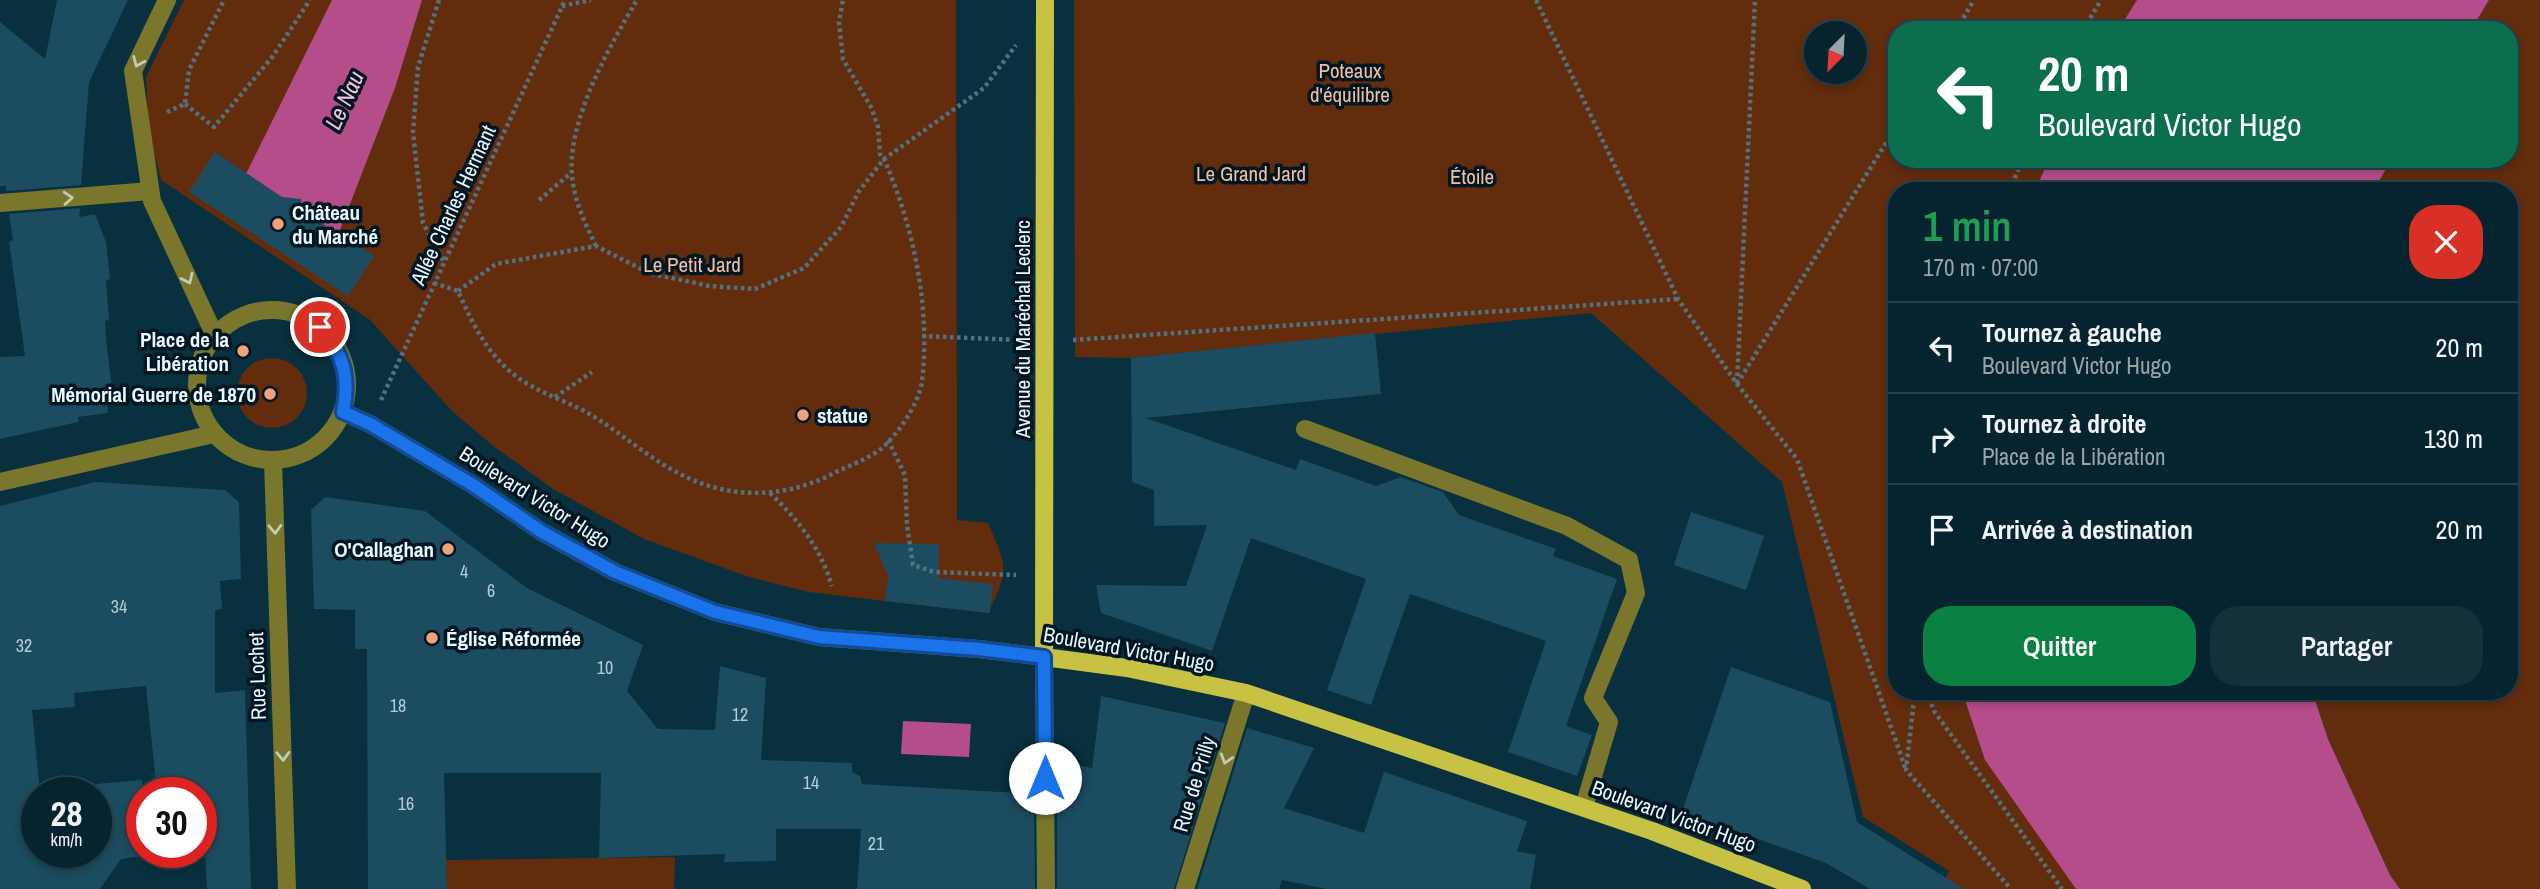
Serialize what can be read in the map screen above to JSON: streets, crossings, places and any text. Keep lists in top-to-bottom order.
{
  "streets": {
    "main road": ["Avenue du Maréchal Leclerc", "Boulevard Victor Hugo"],
    "street": ["Rue Lochet", "Rue de Prilly"],
    "path": ["Allée Charles Hermant"]
  },
  "crossings": [
    ["Allée Charles Hermant", "Boulevard Victor Hugo"],
    ["Avenue du Maréchal Leclerc", "Boulevard Victor Hugo"],
    ["Boulevard Victor Hugo", "Rue Lochet"],
    ["Boulevard Victor Hugo", "Rue de Prilly"]
  ],
  "one_way": ["Rue Lochet", "Rue de Prilly"],
  "water": ["Le Nau"],
  "parks": [
    "Poteaux d'équilibre",
    "Le Grand Jard",
    "Étoile",
    "Le Petit Jard"
  ],
  "places": [
    "Château du Marché",
    "Place de la Libération",
    "Mémorial Guerre de 1870",
    "statue",
    "O'Callaghan",
    "Église Réformée"
  ],
  "house_numbers": [
    "4",
    "6",
    "34",
    "32",
    "10",
    "18",
    "12",
    "14",
    "16",
    "21"
  ],
  "north": "bottom left",
  "page": {
    "turn": ["20 m", "Boulevard Victor Hugo"],
    "heading": ["1 min", "170 m · 07:00"],
    "list": [
      {
        "name": "Tournez à gauche",
        "note": "Boulevard Victor Hugo",
        "value": "20 m"
      },
      {
        "name": "Tournez à droite",
        "note": "Place de la Libération",
        "value": "130 m"
      },
      {
        "name": "Arrivée à destination",
        "value": "20 m"
      }
    ],
    "buttons": ["Quitter", "Partager"],
    "speed": "28 km/h",
    "limit": "30"
  }
}
